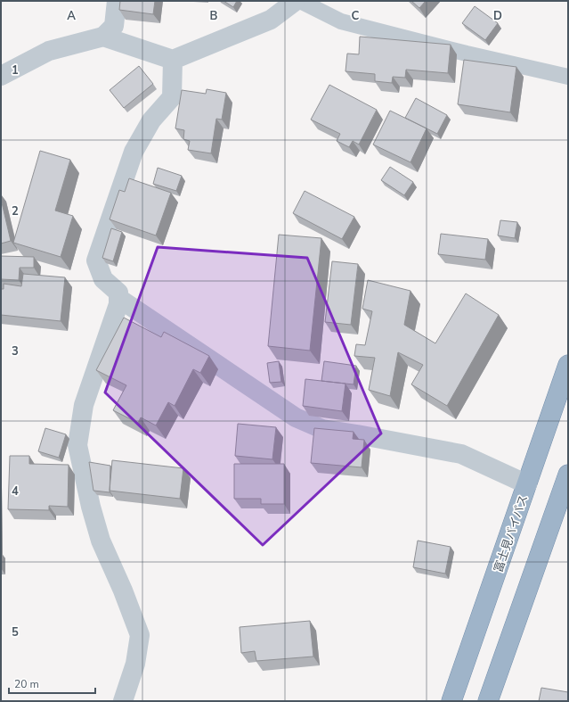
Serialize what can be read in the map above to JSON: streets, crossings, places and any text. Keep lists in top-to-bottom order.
{
  "streets": {
    "highway": ["富士見バイパス"]
  },
  "scale_bar": "20 m",
  "grid": {
    "columns": [
      "A",
      "B",
      "C",
      "D"
    ],
    "rows": [
      "1",
      "2",
      "3",
      "4",
      "5"
    ]
  }
}
